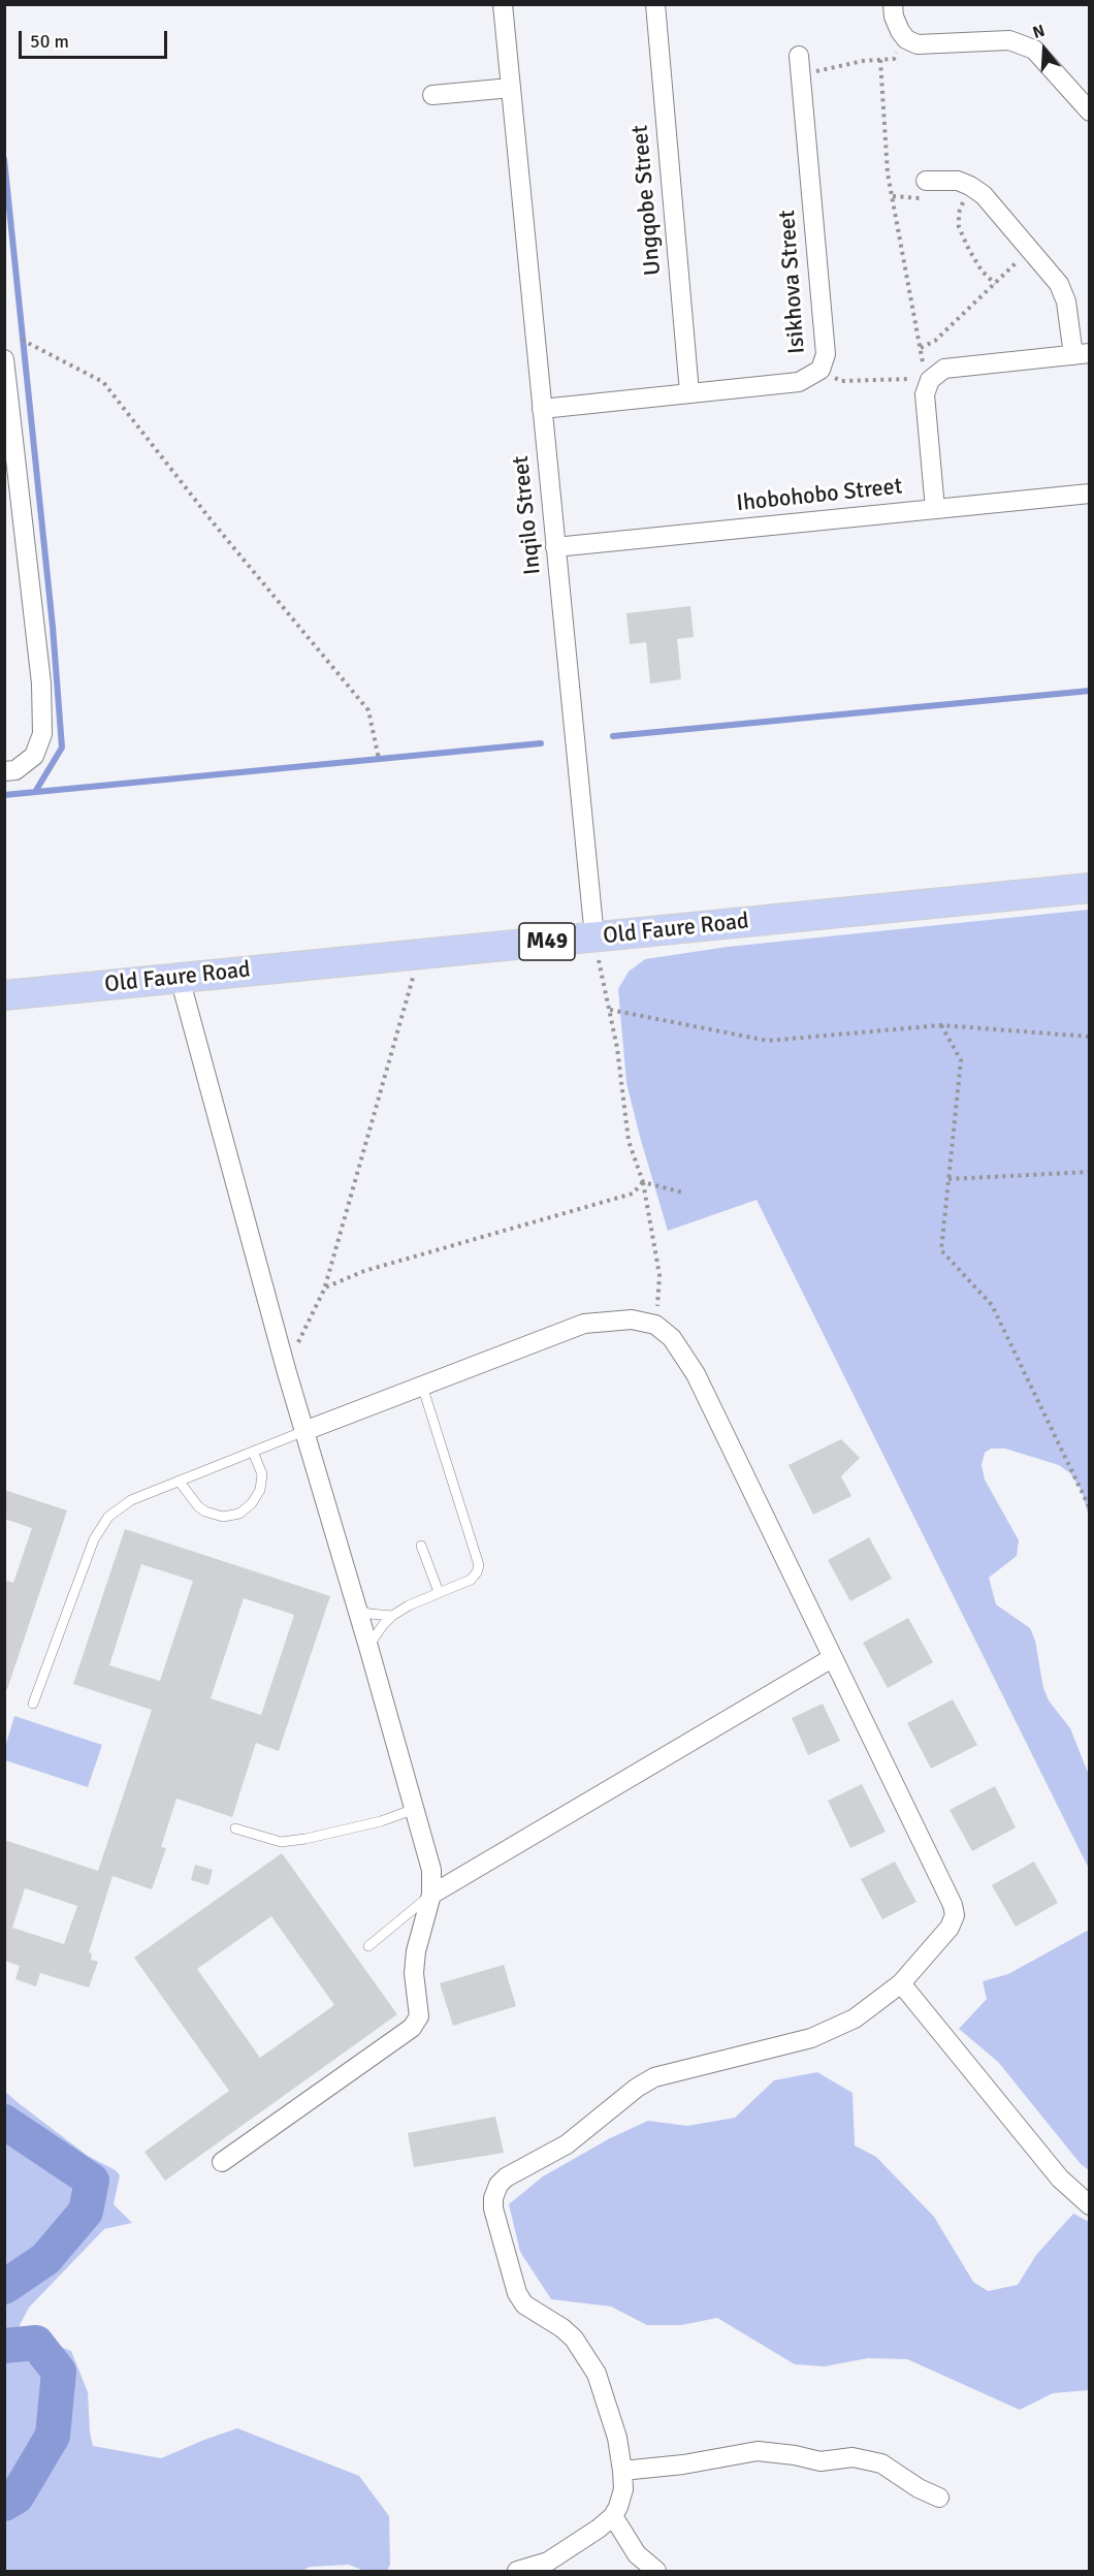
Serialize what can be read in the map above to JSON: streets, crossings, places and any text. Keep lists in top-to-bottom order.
{
  "streets": {
    "main road": ["Old Faure Road", "M49"],
    "street": [
      "Ungqobe Street",
      "Isikhova Street",
      "Ihobohobo Street",
      "Inqilo Street"
    ]
  },
  "crossings": [
    ["Ungqobe Street", "Isikhova Street"],
    ["Isikhova Street", "Inqilo Street"],
    ["Ihobohobo Street", "Inqilo Street"],
    ["Inqilo Street", "Old Faure Road"]
  ],
  "scale_bar": "50 m",
  "north": "top"
}
